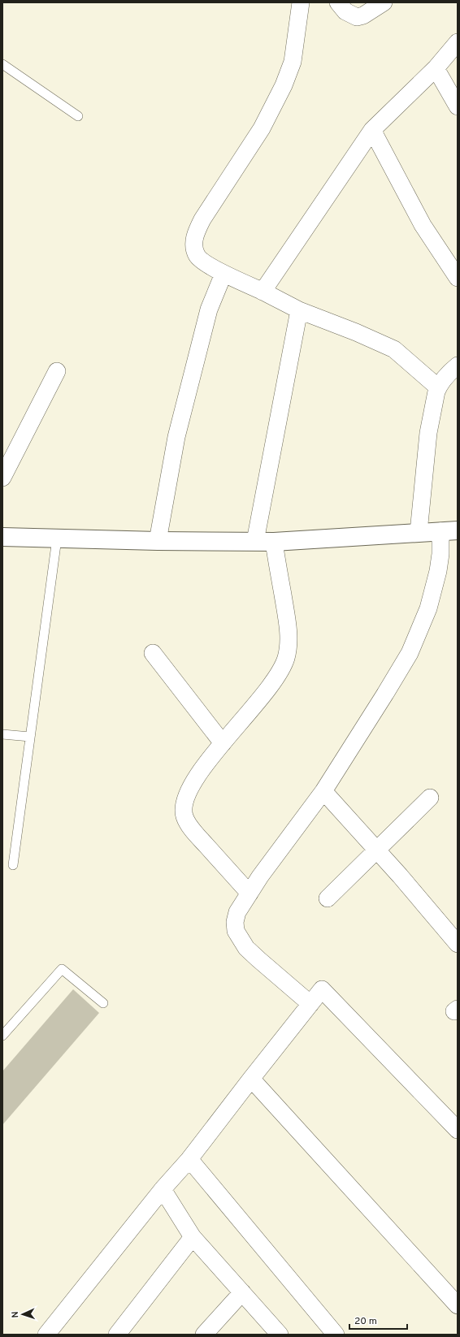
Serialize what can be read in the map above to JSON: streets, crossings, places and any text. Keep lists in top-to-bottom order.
{
  "scale_bar": "20 m",
  "north": "left"
}
